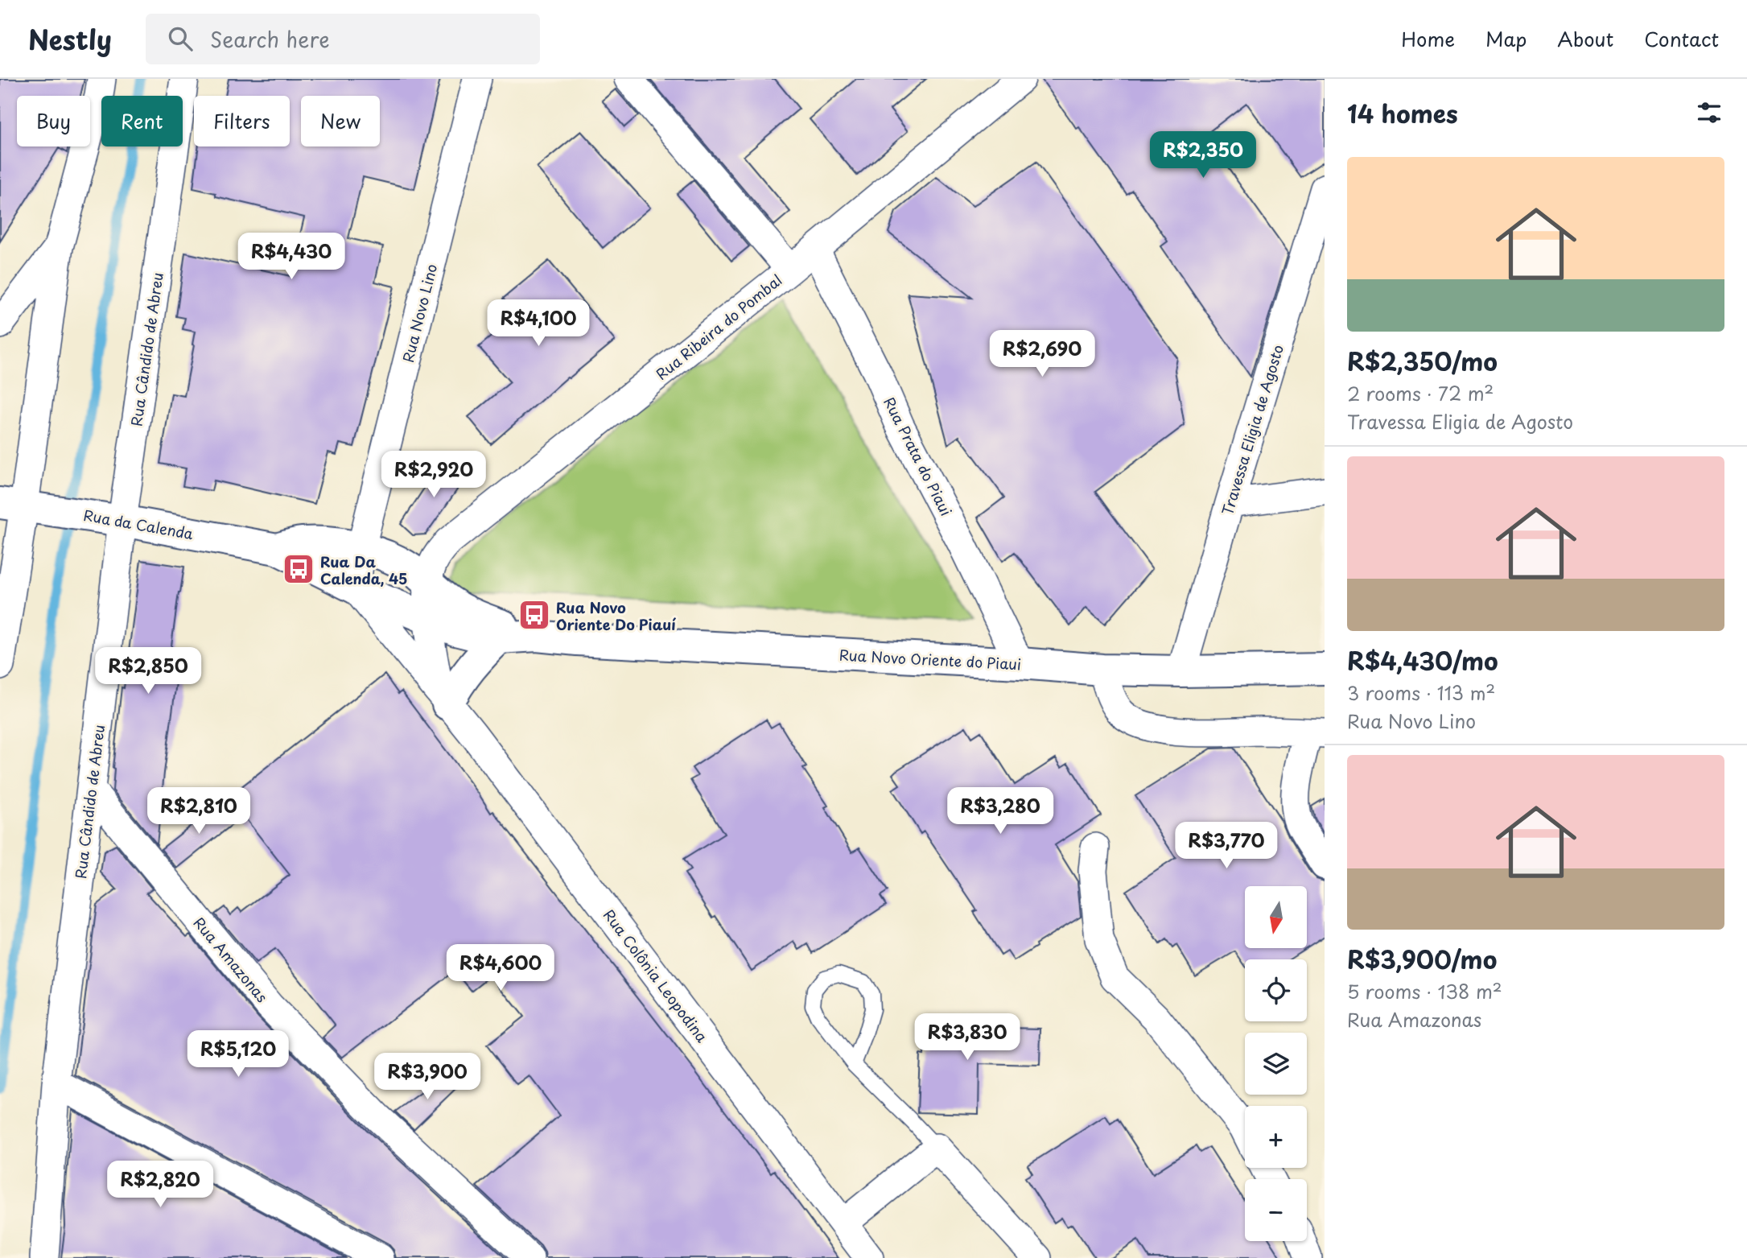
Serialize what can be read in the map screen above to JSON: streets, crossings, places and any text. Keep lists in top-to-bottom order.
{
  "streets": {
    "street": [
      "Rua Novo Lino",
      "Rua Ribeira do Pombal",
      "Rua Cândido de Abreu",
      "Travessa Eligia de Agosto",
      "Rua Prata do Piaui",
      "Rua da Calenda",
      "Rua Novo Oriente do Piaui",
      "Rua Amazonas",
      "Rua Colônia Leopodina"
    ]
  },
  "crossings": [
    ["Rua Novo Lino", "Rua da Calenda"],
    ["Rua Novo Lino", "Rua Novo Oriente do Piaui"],
    ["Rua Novo Lino", "Rua Colônia Leopodina"],
    ["Rua Ribeira do Pombal", "Rua Prata do Piaui"],
    ["Rua Ribeira do Pombal", "Rua Novo Oriente do Piaui"],
    ["Rua Ribeira do Pombal", "Rua Colônia Leopodina"],
    ["Rua Cândido de Abreu", "Rua da Calenda"],
    ["Rua Cândido de Abreu", "Rua Amazonas"],
    ["Travessa Eligia de Agosto", "Rua Novo Oriente do Piaui"],
    ["Rua Prata do Piaui", "Rua Novo Oriente do Piaui"],
    ["Rua da Calenda", "Rua Novo Oriente do Piaui"],
    ["Rua da Calenda", "Rua Colônia Leopodina"],
    ["Rua Novo Oriente do Piaui", "Rua Colônia Leopodina"]
  ],
  "places": {
    "bus stop": ["Rua Da Calenda, 45", "Rua Novo Oriente Do Piauí"]
  },
  "north": "bottom",
  "page": {
    "header": "Nestly",
    "search": "Search here",
    "nav": [
      "Home",
      "Map",
      "About",
      "Contact"
    ],
    "heading": "14 homes",
    "chip": [
      "Buy",
      "Rent",
      "Filters",
      "New"
    ],
    "price": [
      "R$2,350",
      "R$4,430",
      "R$4,100",
      "R$2,690",
      "R$2,920",
      "R$2,850",
      "R$2,810",
      "R$3,280",
      "R$3,770",
      "R$4,600",
      "R$3,830",
      "R$5,120",
      "R$3,900",
      "R$2,820"
    ],
    "list": [
      {
        "name": "R$2,350/mo",
        "note": "2 rooms · 72 m² · Travessa Eligia de Agosto"
      },
      {
        "name": "R$4,430/mo",
        "note": "3 rooms · 113 m² · Rua Novo Lino"
      },
      {
        "name": "R$3,900/mo",
        "note": "5 rooms · 138 m² · Rua Amazonas"
      }
    ],
    "map_buttons": ["+", "−"]
  }
}
